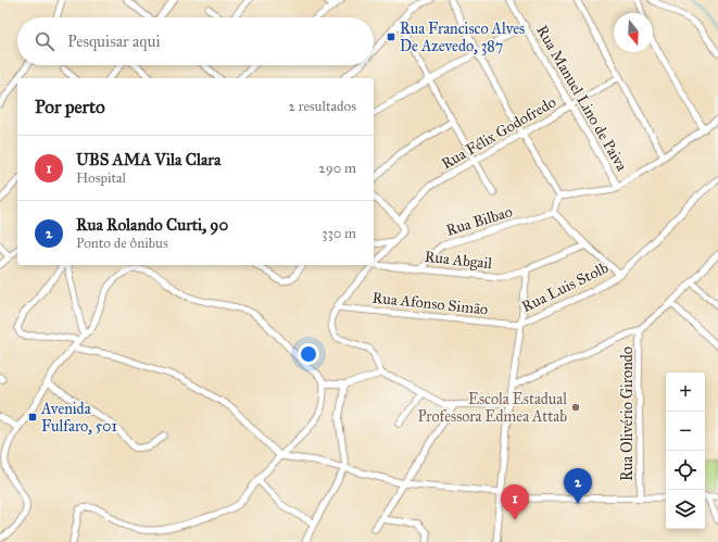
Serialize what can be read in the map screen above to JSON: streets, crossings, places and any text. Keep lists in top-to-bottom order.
{
  "streets": {
    "street": [
      "Rua Manuel Lino de Paiva",
      "Rua Félix Godofredo",
      "Rua Bilbao",
      "Rua Abgail",
      "Rua Luis Stolb",
      "Rua Afonso Simão",
      "Rua Olivério Girondo"
    ]
  },
  "crossings": [
    ["Rua Manuel Lino de Paiva", "Rua Félix Godofredo"],
    ["Rua Bilbao", "Rua Abgail"],
    ["Rua Luis Stolb", "Rua Afonso Simão"]
  ],
  "places": {
    "transit": ["Rua Francisco Alves De Azevedo, 387", "Avenida Fulfaro, 501"],
    "other": ["Escola Estadual Professora Edmea Attab"]
  },
  "north": "bottom",
  "page": {
    "search": "Pesquisar aqui",
    "heading": ["Por perto", "2 resultados"],
    "list": [
      {
        "mark": "1",
        "name": "UBS AMA Vila Clara",
        "note": "Hospital",
        "value": "290 m"
      },
      {
        "mark": "2",
        "name": "Rua Rolando Curti, 90",
        "note": "Ponto de ônibus",
        "value": "330 m"
      }
    ],
    "map_buttons": ["+", "−"],
    "pins": ["2", "1"]
  }
}
